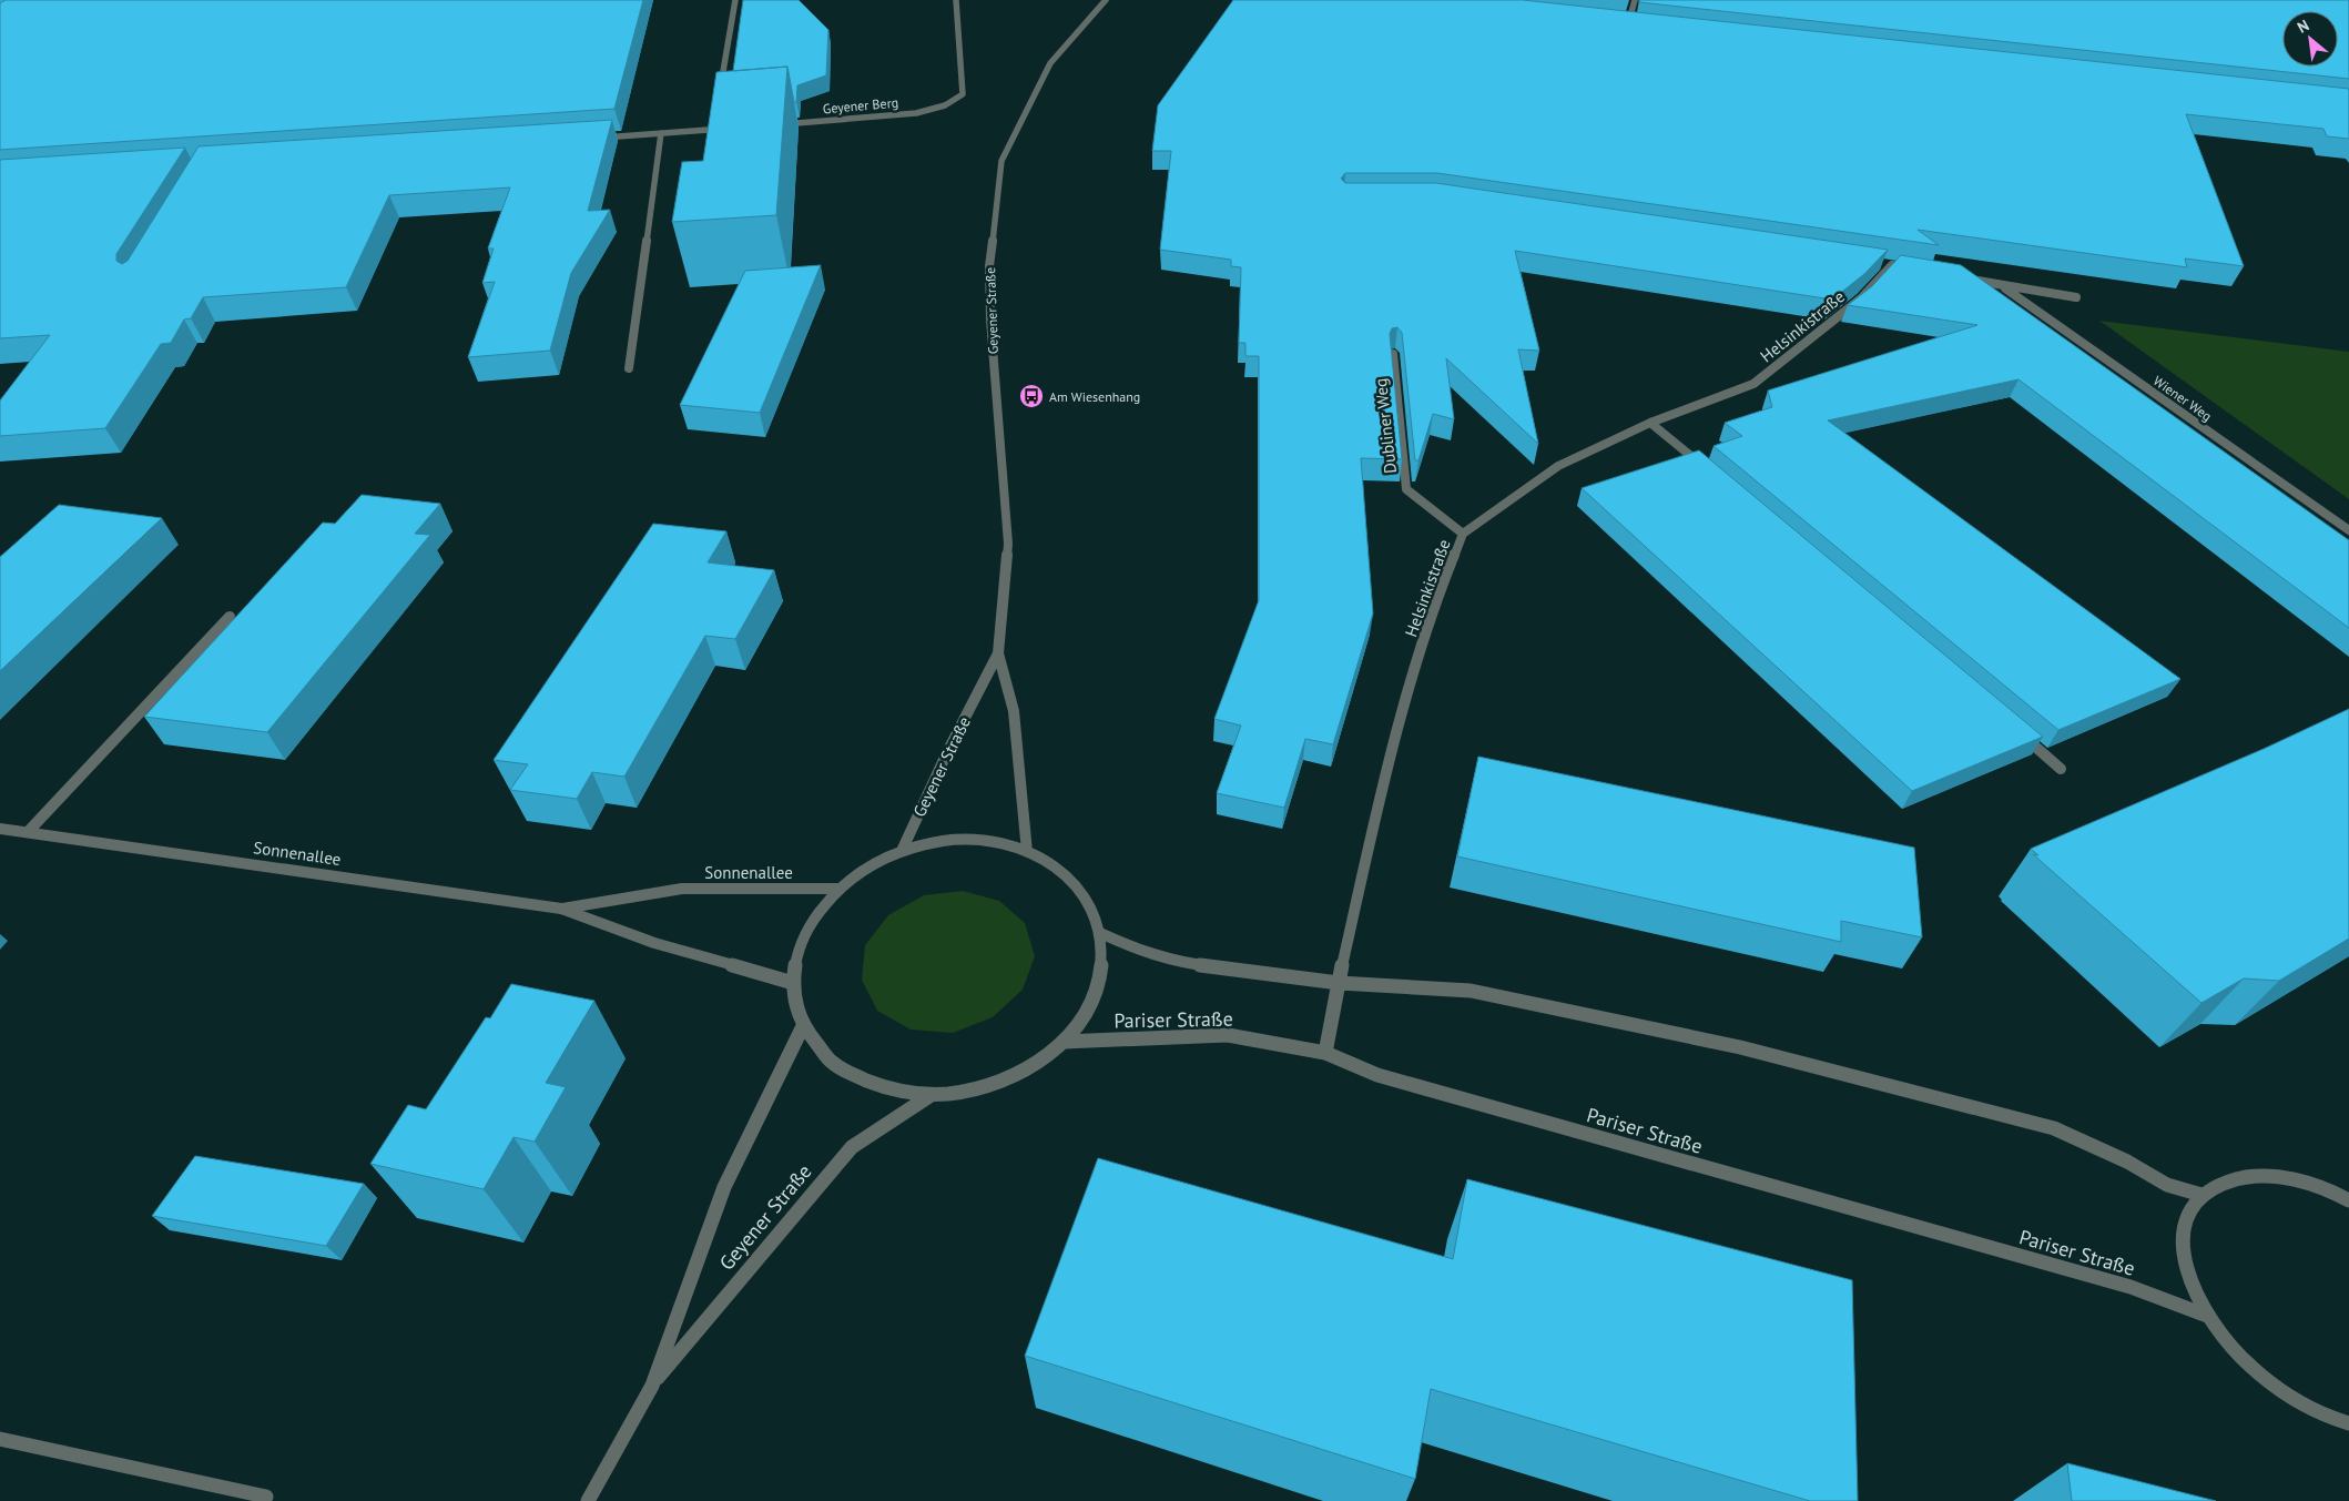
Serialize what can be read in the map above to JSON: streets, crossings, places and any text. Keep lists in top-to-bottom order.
{
  "streets": {
    "street": [
      "Geyener Berg",
      "Geyener Straße",
      "Helsinkistraße",
      "Wiener Weg",
      "Dubliner Weg",
      "Sonnenallee",
      "Pariser Straße"
    ]
  },
  "crossings": [
    ["Geyener Straße", "Sonnenallee"],
    ["Geyener Straße", "Pariser Straße"],
    ["Helsinkistraße", "Dubliner Weg"],
    ["Helsinkistraße", "Pariser Straße"]
  ],
  "places": {
    "bus stop": ["Am Wiesenhang"]
  },
  "north": "top left"
}
